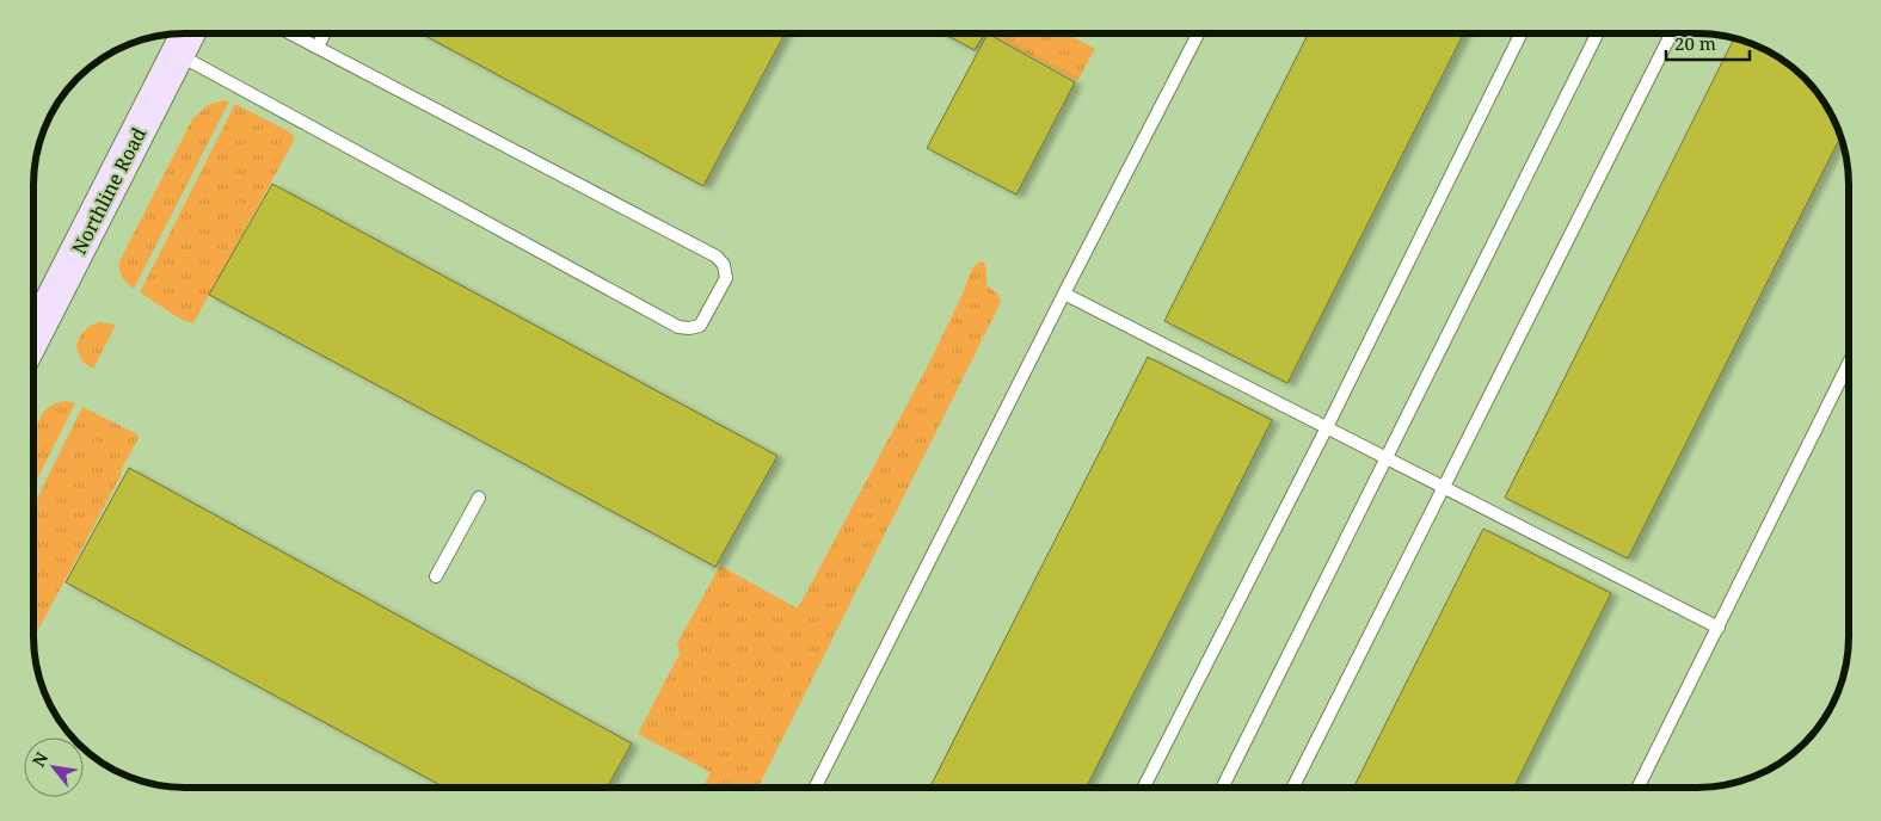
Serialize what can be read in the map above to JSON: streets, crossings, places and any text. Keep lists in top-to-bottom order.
{
  "streets": {
    "main road": ["Northline Road"]
  },
  "scale_bar": "20 m",
  "north": "top left"
}
